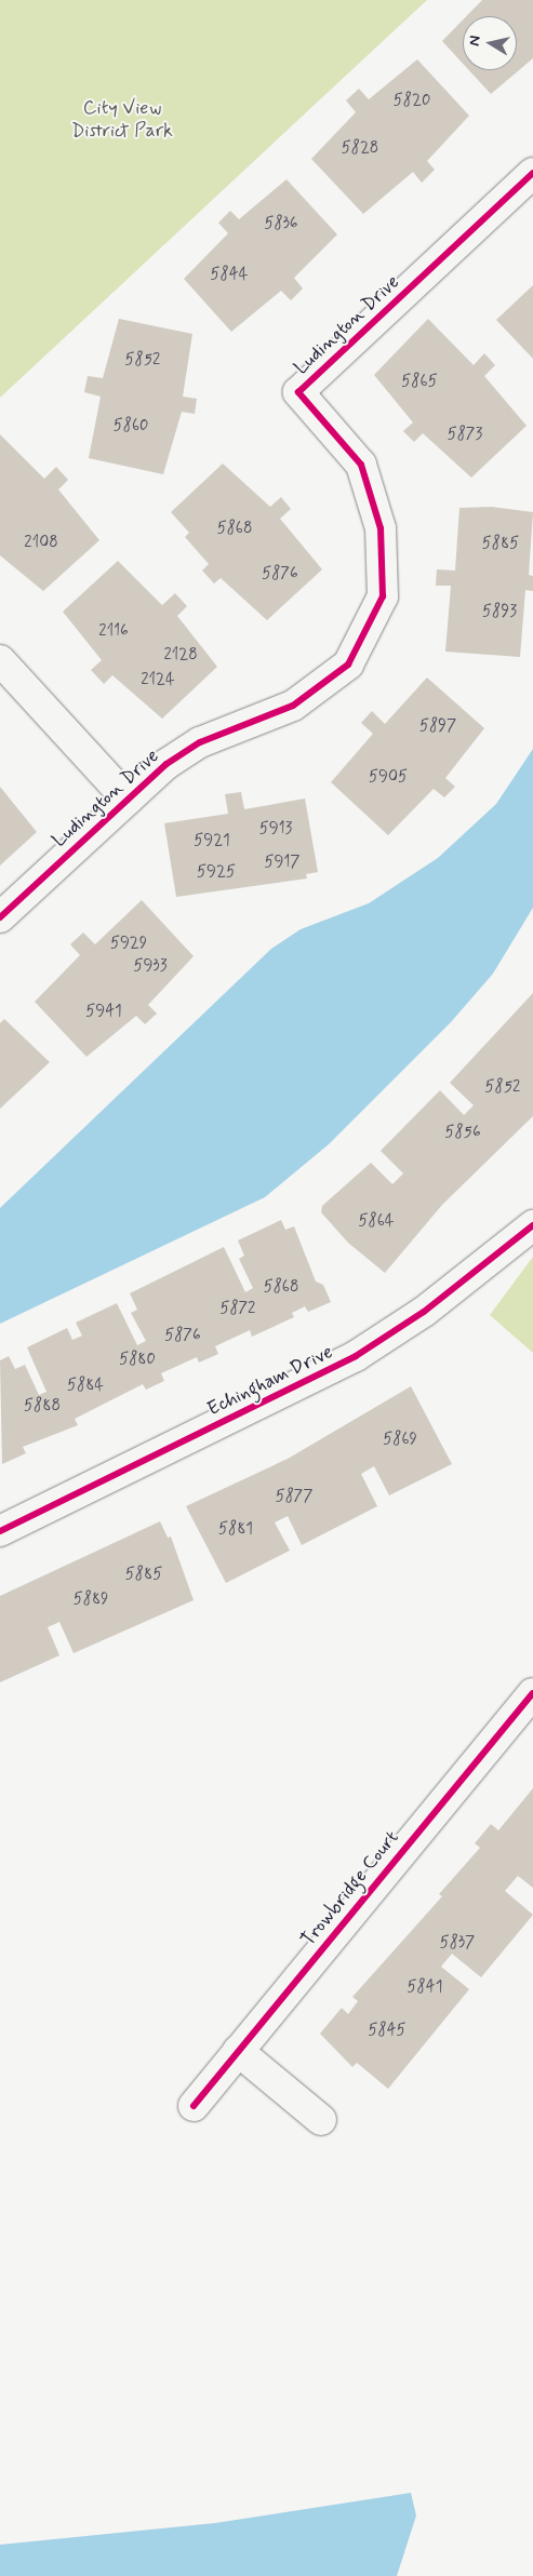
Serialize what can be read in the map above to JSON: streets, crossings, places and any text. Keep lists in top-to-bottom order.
{
  "streets": {
    "street": ["Ludington Drive", "Echingham Drive", "Trowbridge Court"]
  },
  "parks": ["City View District Park"],
  "house_numbers": [
    "5820",
    "5828",
    "5836",
    "5844",
    "5852",
    "5865",
    "5860",
    "5873",
    "5868",
    "2108",
    "5885",
    "5876",
    "5893",
    "2116",
    "2128",
    "2124",
    "5897",
    "5905",
    "5913",
    "5921",
    "5917",
    "5925",
    "5929",
    "5933",
    "5941",
    "5852",
    "5856",
    "5864",
    "5868",
    "5872",
    "5876",
    "5880",
    "5884",
    "5888",
    "5869",
    "5877",
    "5881",
    "5885",
    "5889",
    "5837",
    "5841",
    "5845"
  ],
  "north": "left"
}
